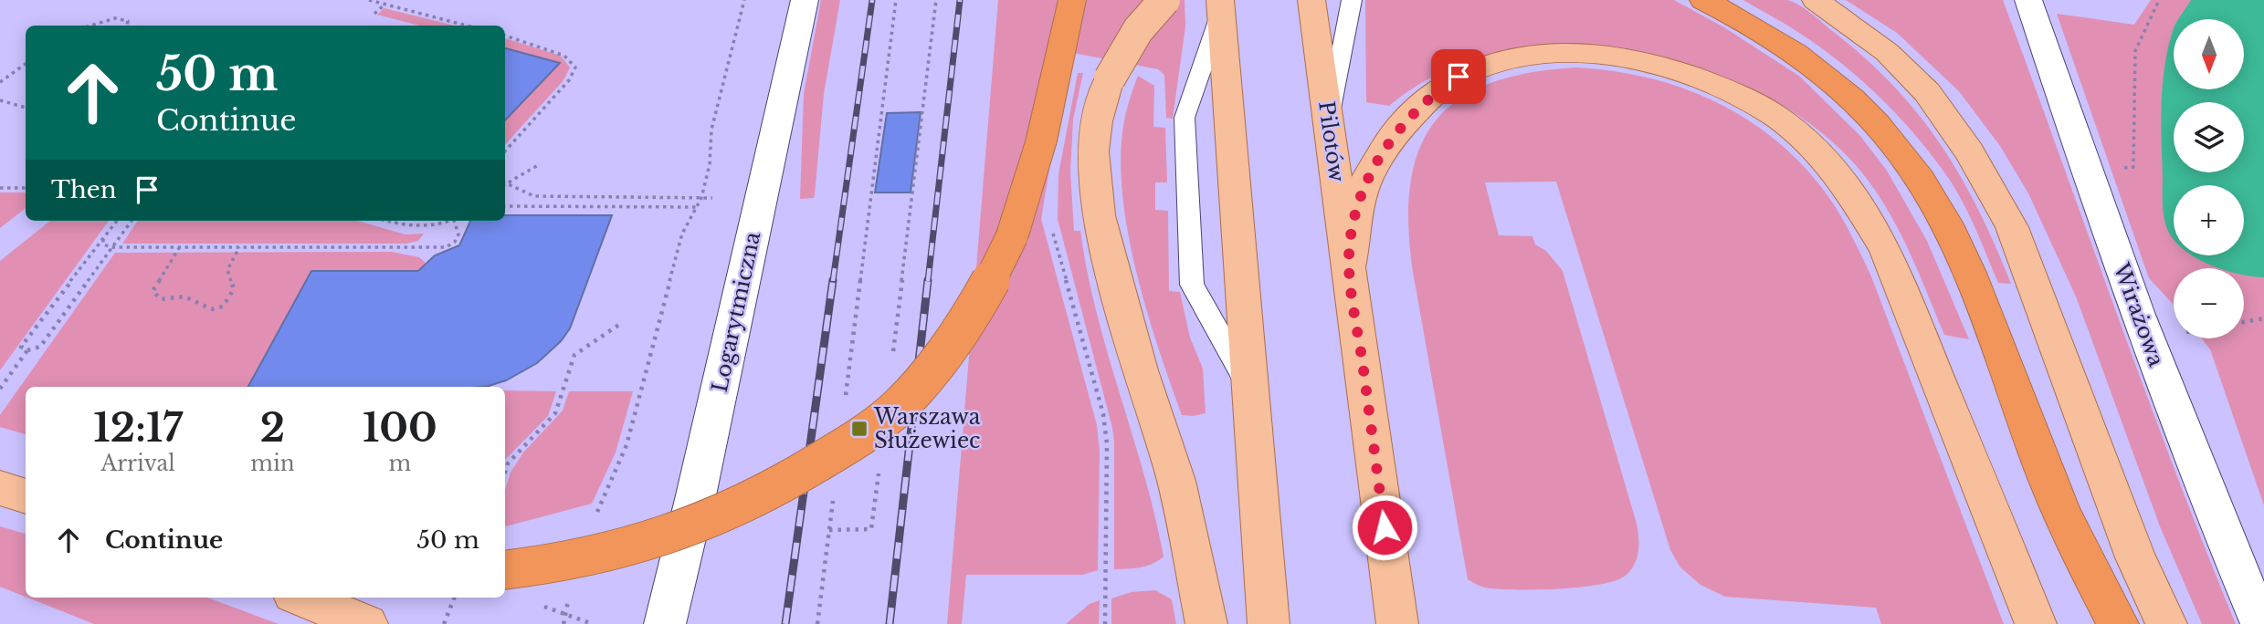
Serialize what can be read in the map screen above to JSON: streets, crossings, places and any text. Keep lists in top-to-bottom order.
{
  "streets": {
    "main road": ["Pilotów"],
    "street": ["Logarytmiczna", "Wirażowa"]
  },
  "places": {
    "transit": ["Warszawa Służewiec"]
  },
  "north": "bottom",
  "page": {
    "map_buttons": ["+", "−"],
    "turn": ["50 m", "Continue"],
    "then": "Then",
    "eta": [
      "12:17",
      "Arrival",
      "2",
      "min",
      "100",
      "m"
    ],
    "list": [
      {
        "name": "Continue",
        "value": "50 m"
      }
    ]
  }
}
